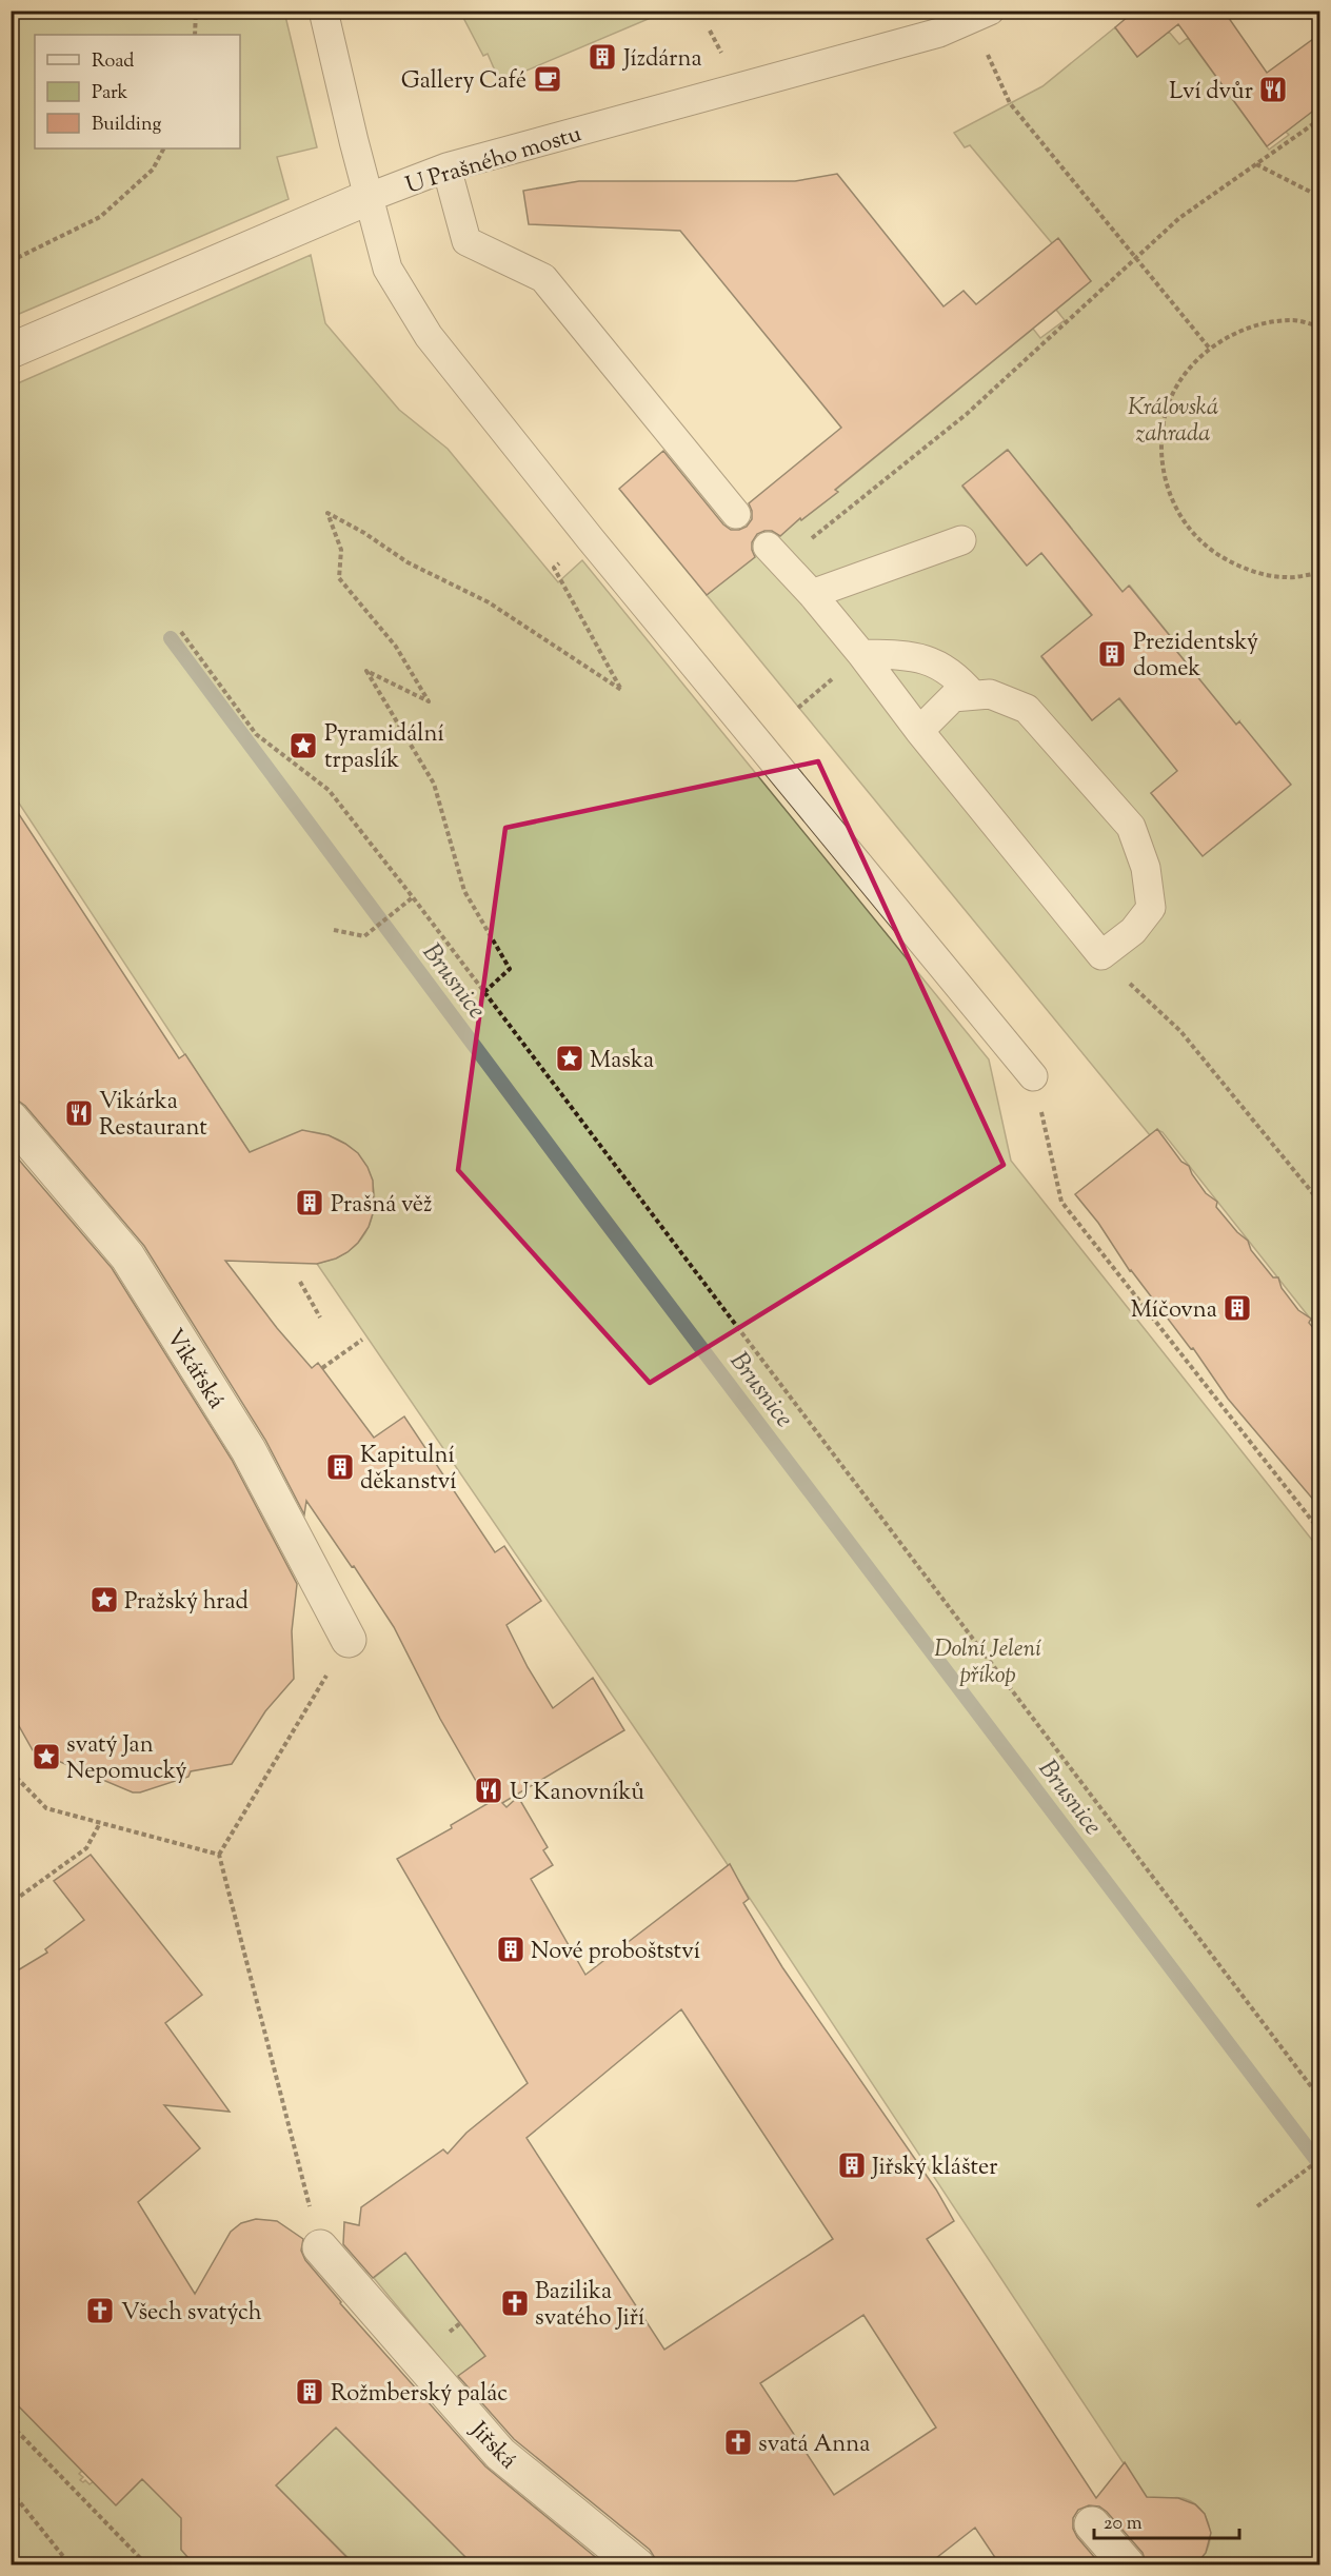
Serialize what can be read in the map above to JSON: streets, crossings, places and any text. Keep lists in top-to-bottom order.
{
  "streets": {
    "street": ["U Prašného mostu", "Vikářská", "Jiřská"]
  },
  "water": ["Brusnice"],
  "parks": ["Královská zahrada", "Dolní Jelení příkop"],
  "places": {
    "building": [
      "Jízdárna",
      "Prezidentský domek",
      "Prašná věž",
      "Míčovna",
      "Kapitulní děkanství",
      "Nové proboštství",
      "Jiřský klášter",
      "Rožmberský palác"
    ],
    "cafe": ["Gallery Café"],
    "restaurant": ["Lví dvůr", "Vikárka Restaurant", "U Kanovníků"],
    "place": [
      "Pyramidální trpaslík",
      "Maska",
      "Pražský hrad",
      "svatý Jan Nepomucký"
    ],
    "church": ["Bazilika svatého Jiří", "Všech svatých", "svatá Anna"]
  },
  "legend": ["Road", "Park", "Building"],
  "scale_bar": "20 m"
}
